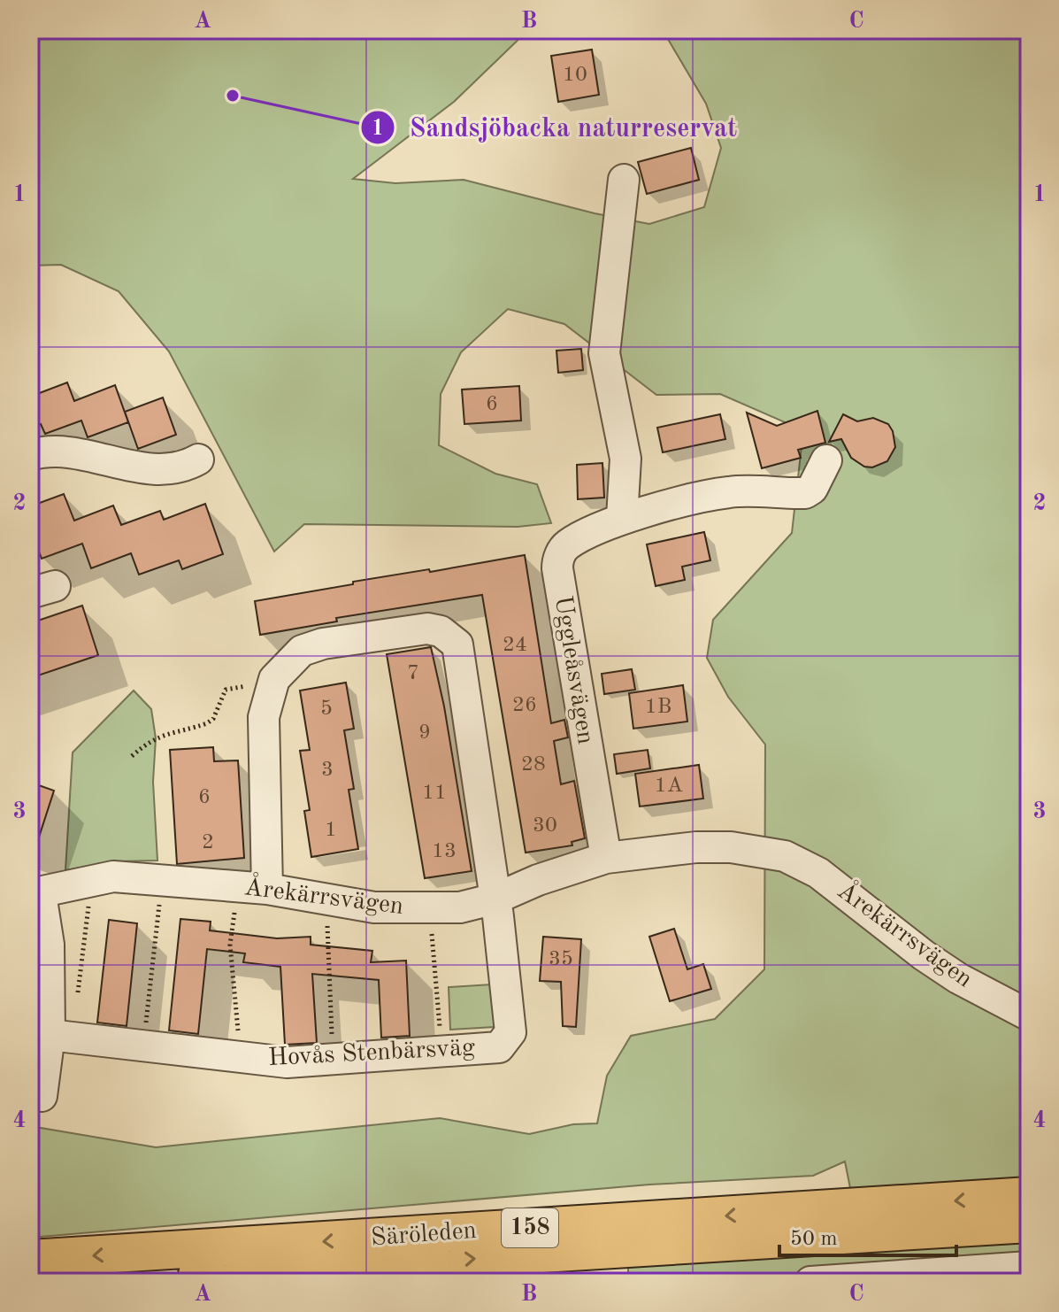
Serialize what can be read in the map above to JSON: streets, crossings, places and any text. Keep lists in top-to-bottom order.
{
  "streets": {
    "main road": ["158", "Säröleden"],
    "street": ["Uggleåsvägen", "Årekärrsvägen", "Hovås Stenbärsväg"]
  },
  "crossings": [
    ["Uggleåsvägen", "Årekärrsvägen"],
    ["Årekärrsvägen", "Hovås Stenbärsväg"]
  ],
  "places": ["Sandsjöbacka naturreservat"],
  "house_numbers": [
    "10",
    "6",
    "24",
    "7",
    "26",
    "1B",
    "5",
    "9",
    "28",
    "3",
    "1A",
    "11",
    "6",
    "30",
    "1",
    "2",
    "13",
    "35"
  ],
  "scale_bar": "50 m",
  "grid": {
    "columns": ["A", "B", "C"],
    "rows": [
      "1",
      "2",
      "3",
      "4"
    ]
  }
}
